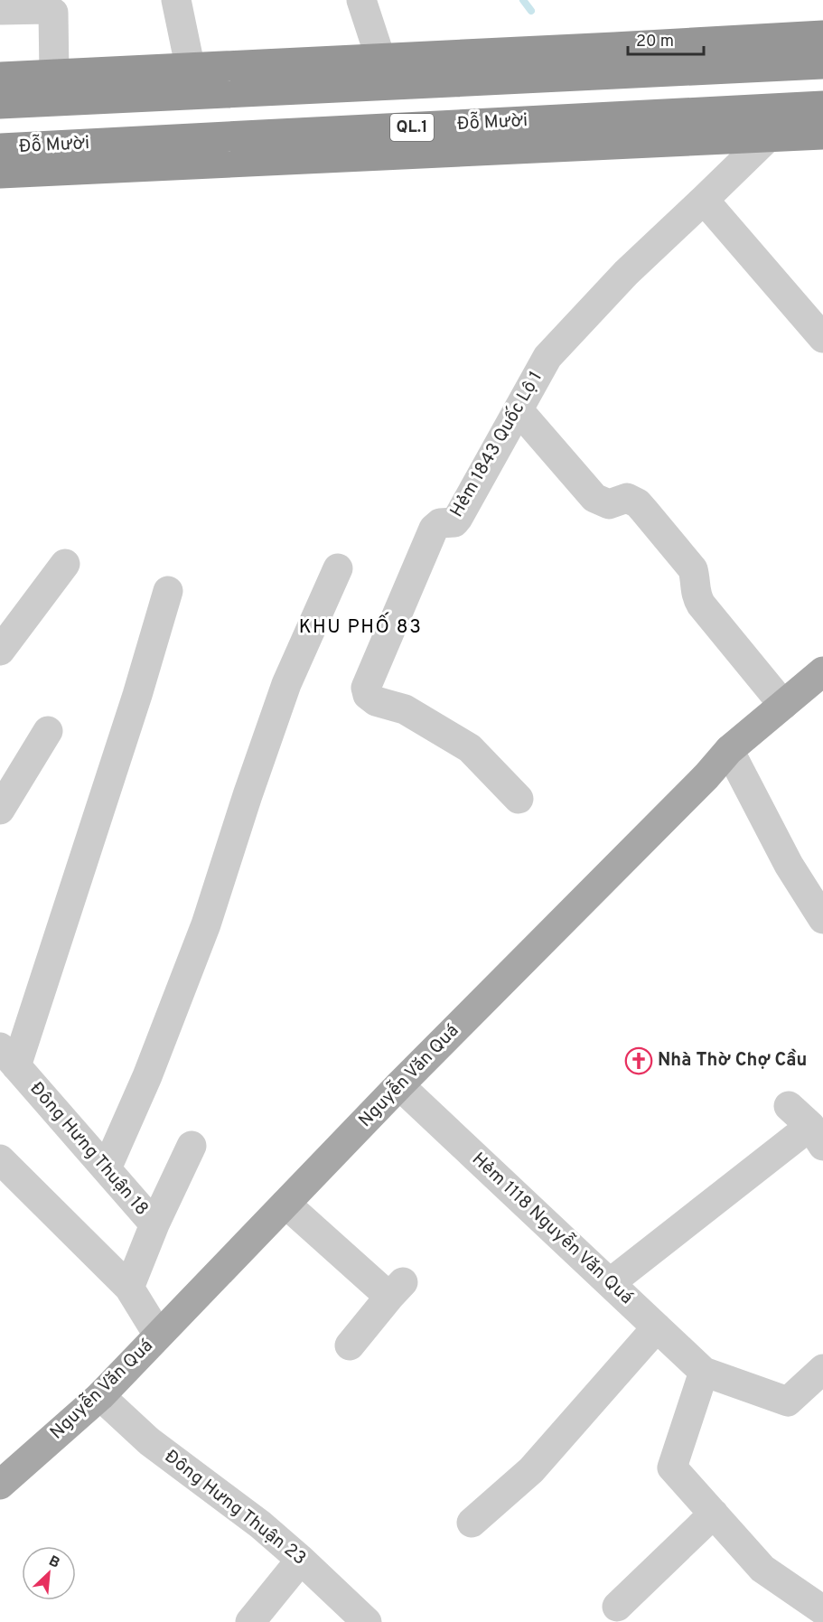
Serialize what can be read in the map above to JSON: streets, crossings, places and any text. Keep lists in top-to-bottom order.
{
  "streets": {
    "highway": ["Đỗ Mười", "QL.1"],
    "main road": ["Nguyễn Văn Quá"],
    "street": [
      "Hẻm 1843 Quốc Lộ 1",
      "Đông Hưng Thuận 18",
      "Hẻm 1118 Nguyễn Văn Quá",
      "Đông Hưng Thuận 23"
    ]
  },
  "crossings": [
    ["Đỗ Mười", "Hẻm 1843 Quốc Lộ 1"],
    ["Nguyễn Văn Quá", "Hẻm 1118 Nguyễn Văn Quá"],
    ["Nguyễn Văn Quá", "Đông Hưng Thuận 23"]
  ],
  "districts": ["KHU PHỐ 83"],
  "places": {
    "church": ["Nhà Thờ Chợ Cầu"]
  },
  "scale_bar": "20 m",
  "north": "top right"
}
